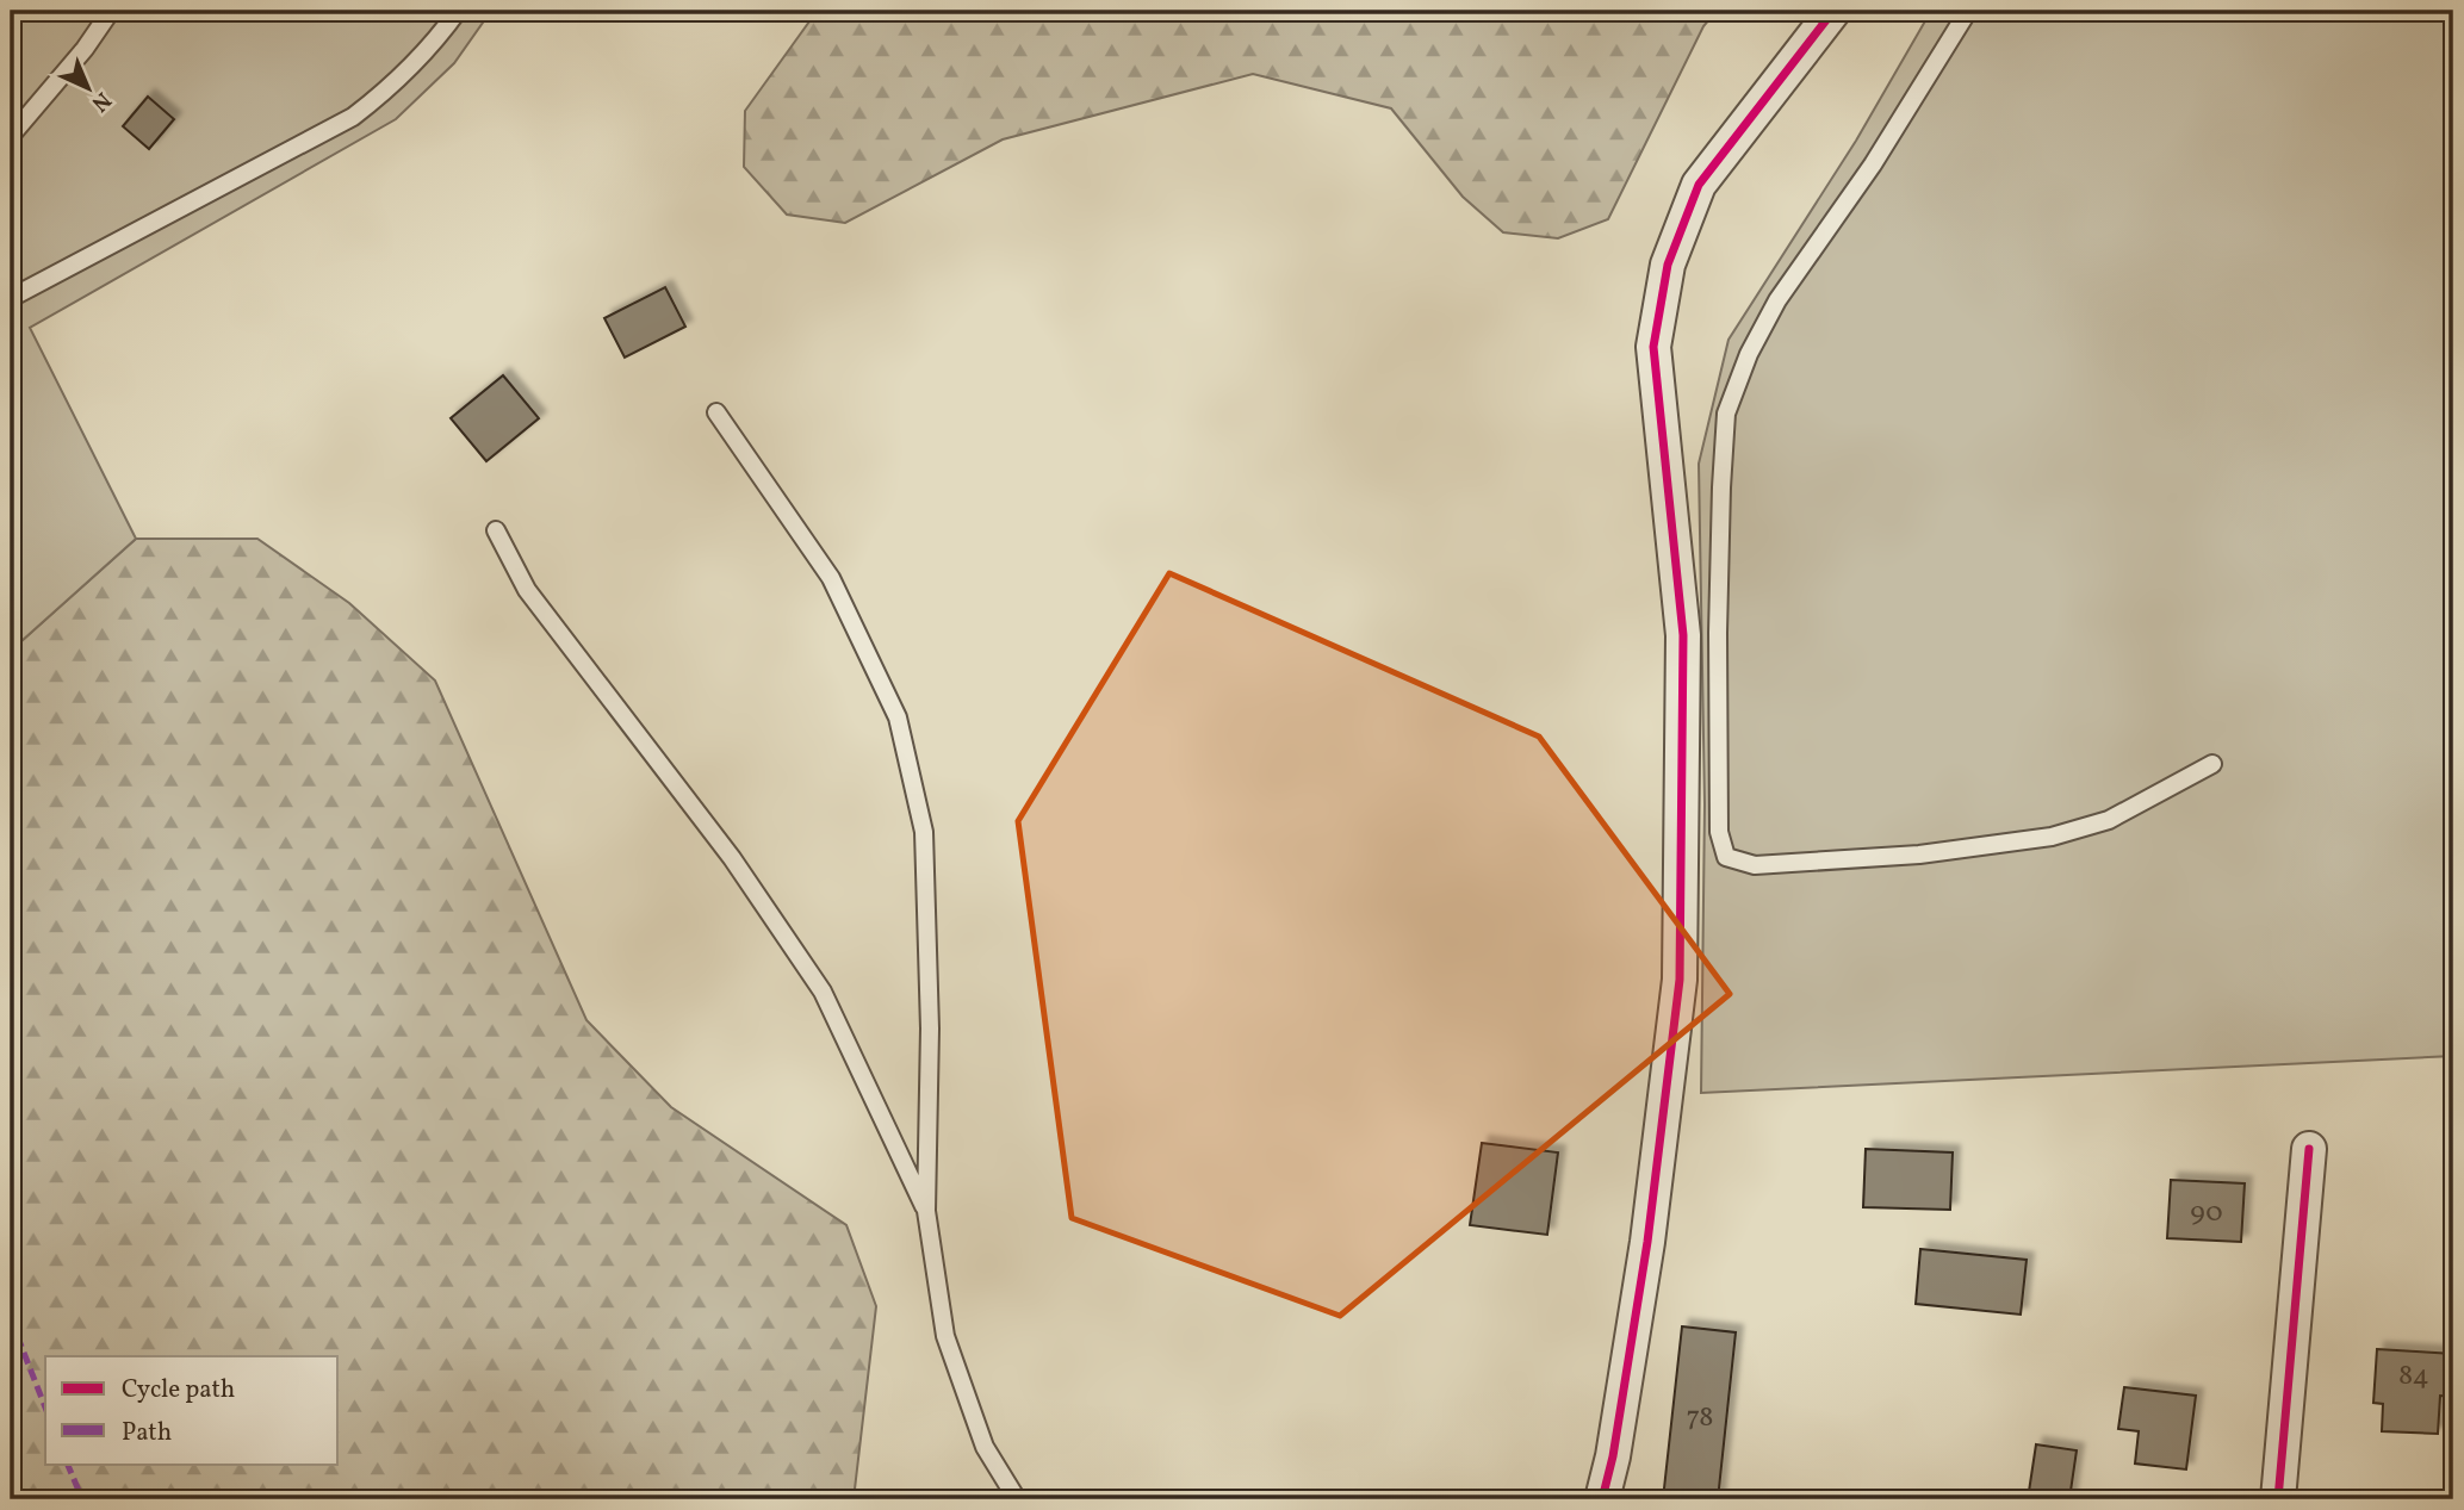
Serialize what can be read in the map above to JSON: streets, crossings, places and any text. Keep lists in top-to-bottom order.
{
  "house_numbers": ["90", "84", "78"],
  "legend": ["Cycle path", "Path"],
  "north": "bottom right"
}
